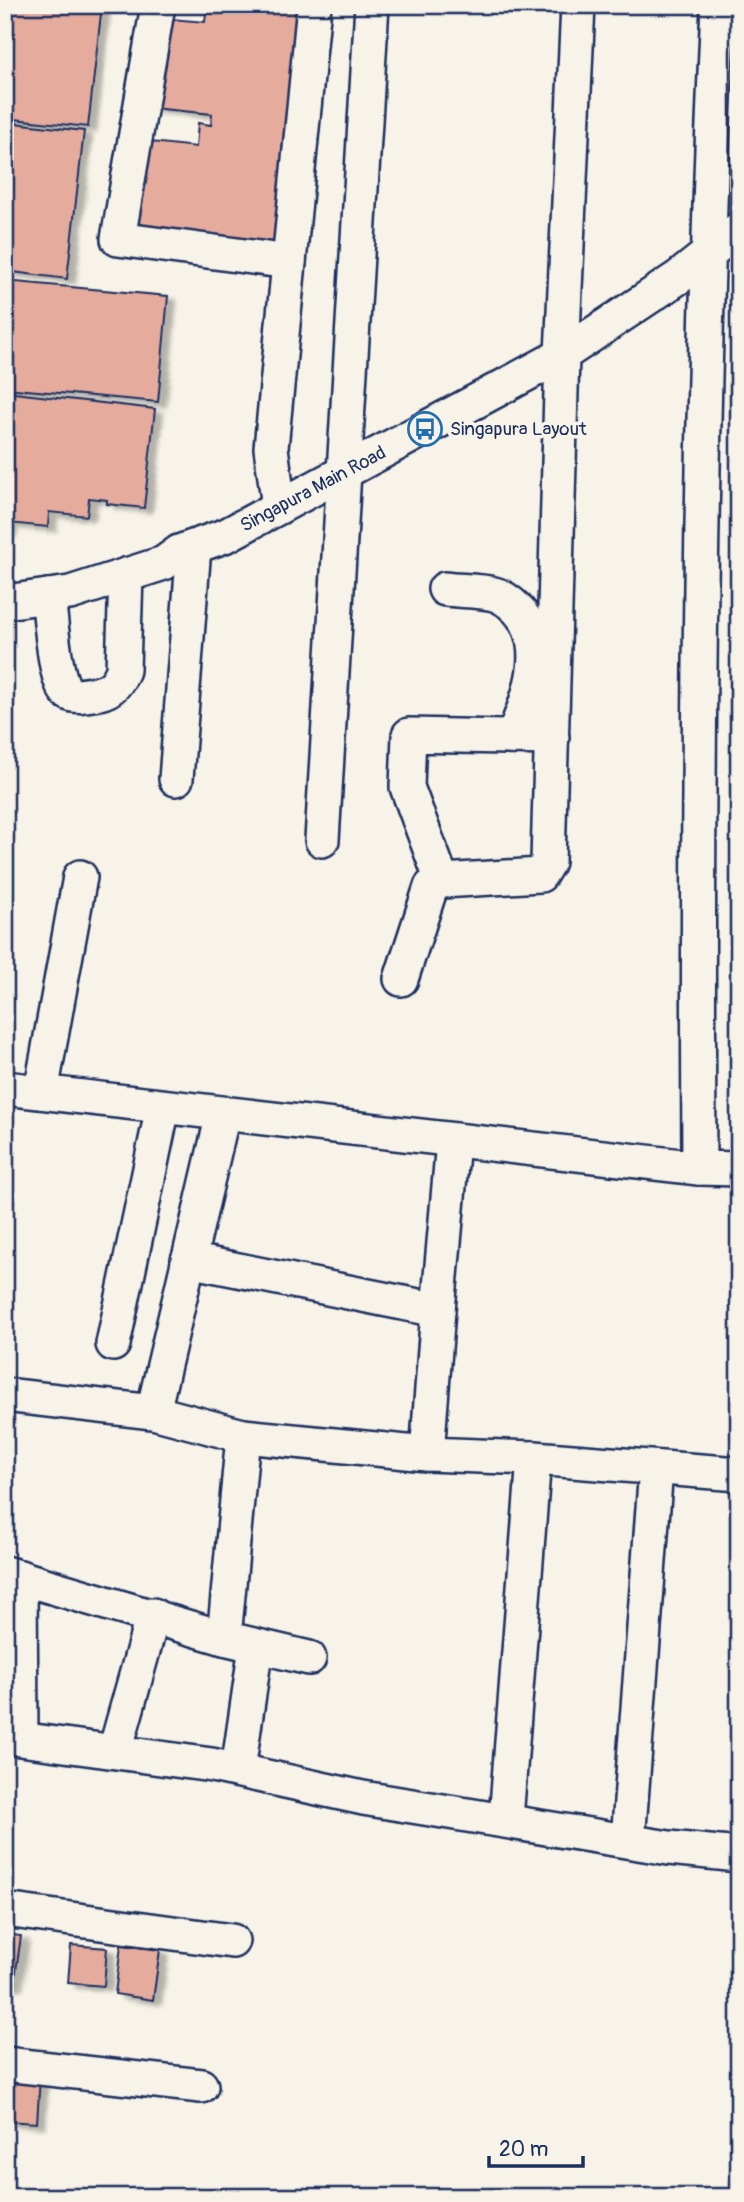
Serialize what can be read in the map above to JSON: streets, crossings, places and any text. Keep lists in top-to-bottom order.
{
  "streets": {
    "street": ["Singapura Main Road"]
  },
  "places": {
    "bus stop": ["Singapura Layout"]
  },
  "scale_bar": "20 m"
}
